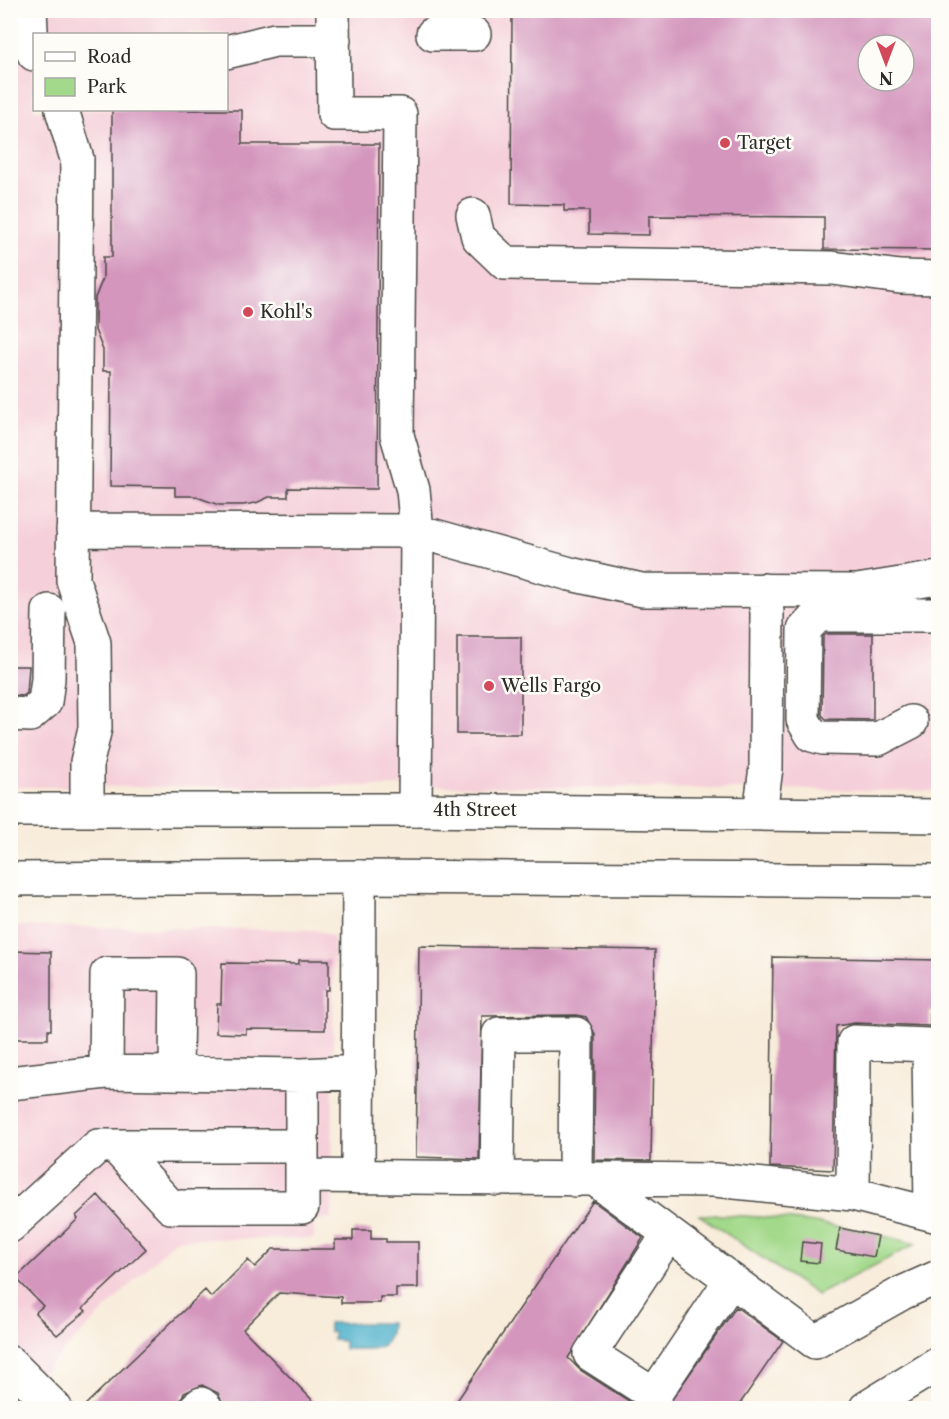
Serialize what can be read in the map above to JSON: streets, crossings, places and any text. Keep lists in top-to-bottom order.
{
  "streets": {
    "main road": ["4th Street"]
  },
  "places": ["Target", "Kohl's", "Wells Fargo"],
  "legend": ["Road", "Park"],
  "north": "bottom"
}
